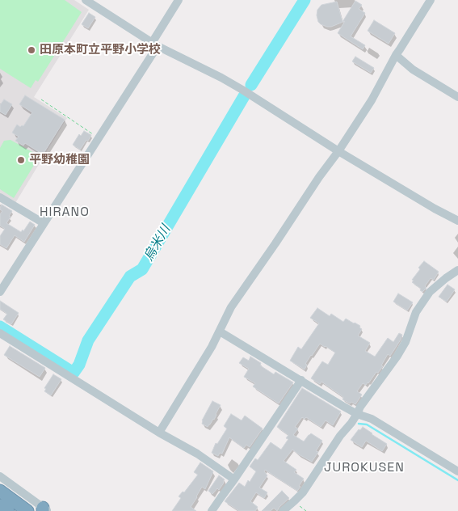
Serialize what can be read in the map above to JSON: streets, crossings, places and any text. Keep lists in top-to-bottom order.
{
  "districts": ["HIRANO", "JUROKUSEN"],
  "water": ["烏米川"],
  "places": ["田原本町立平野小学校", "平野幼稚園"]
}
